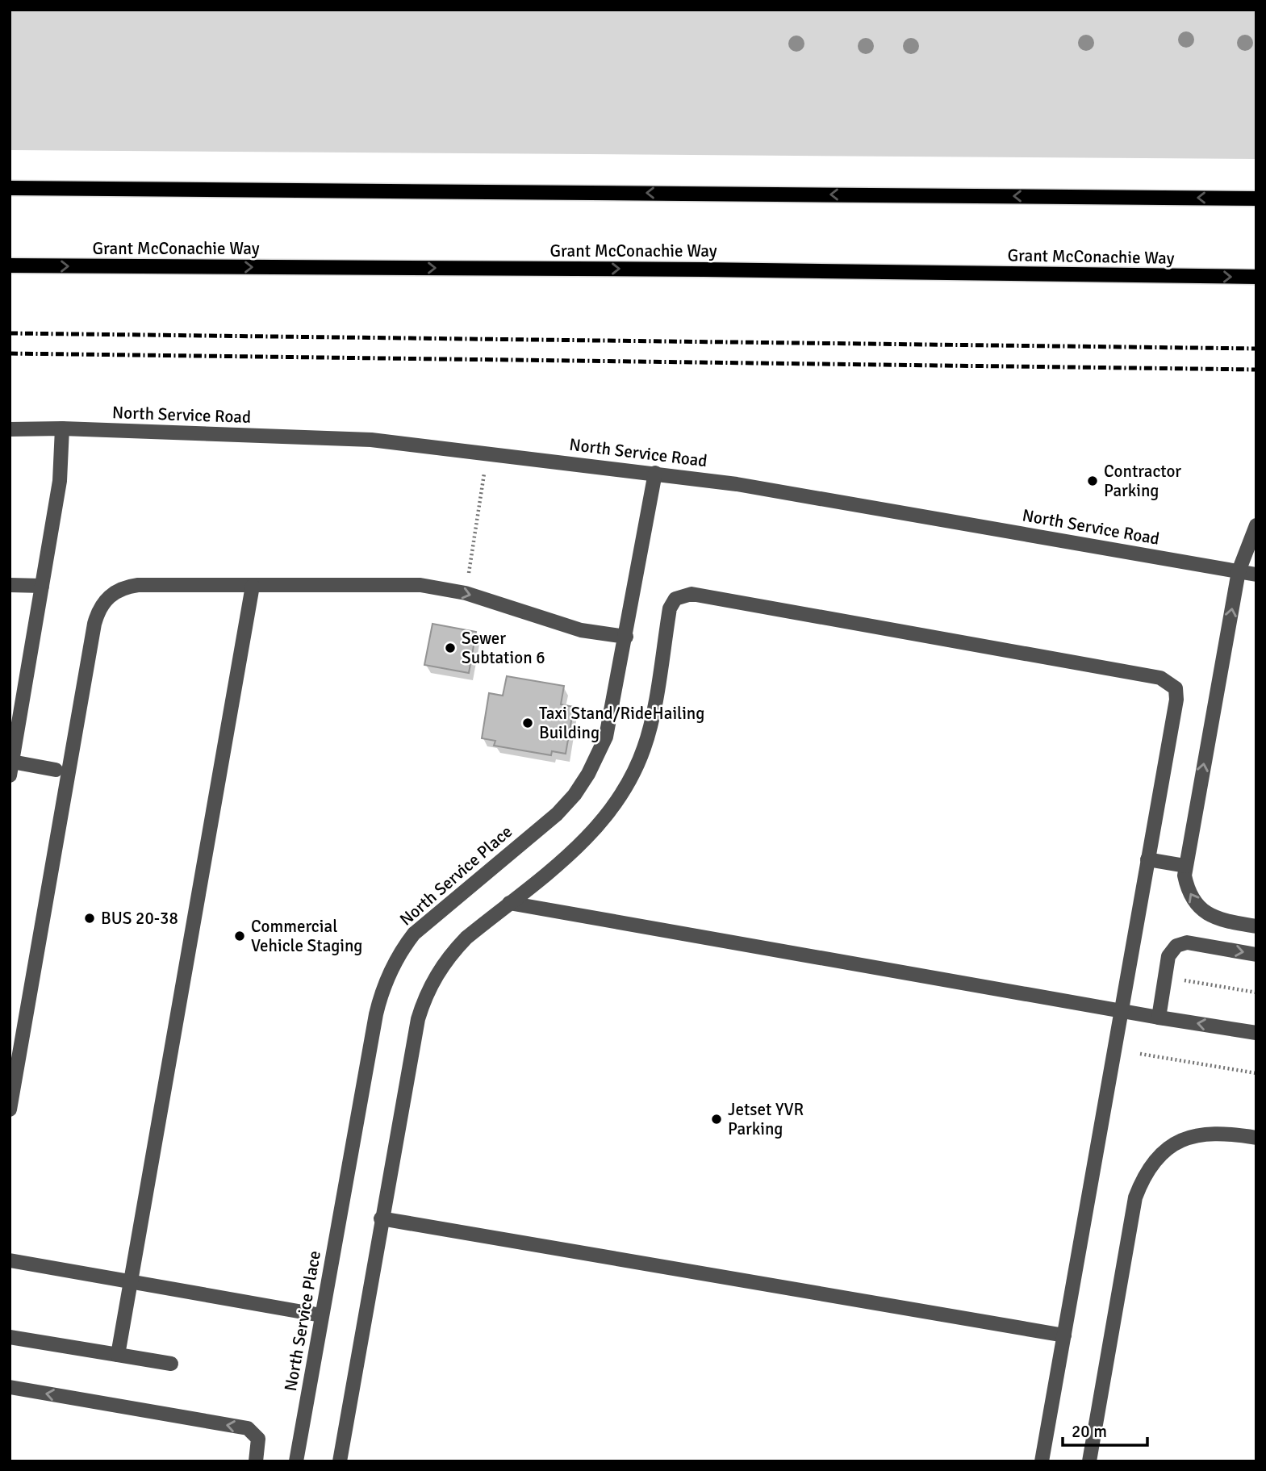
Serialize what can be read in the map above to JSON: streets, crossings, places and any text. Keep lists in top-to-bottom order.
{
  "streets": {
    "main road": ["Grant McConachie Way"],
    "street": ["North Service Road", "North Service Place"]
  },
  "crossings": [
    ["North Service Road", "North Service Place"]
  ],
  "places": [
    "Contractor Parking",
    "Sewer Subtation 6",
    "Taxi Stand/RideHailing Building",
    "BUS 20-38",
    "Commercial Vehicle Staging",
    "Jetset YVR Parking"
  ],
  "scale_bar": "20 m"
}
